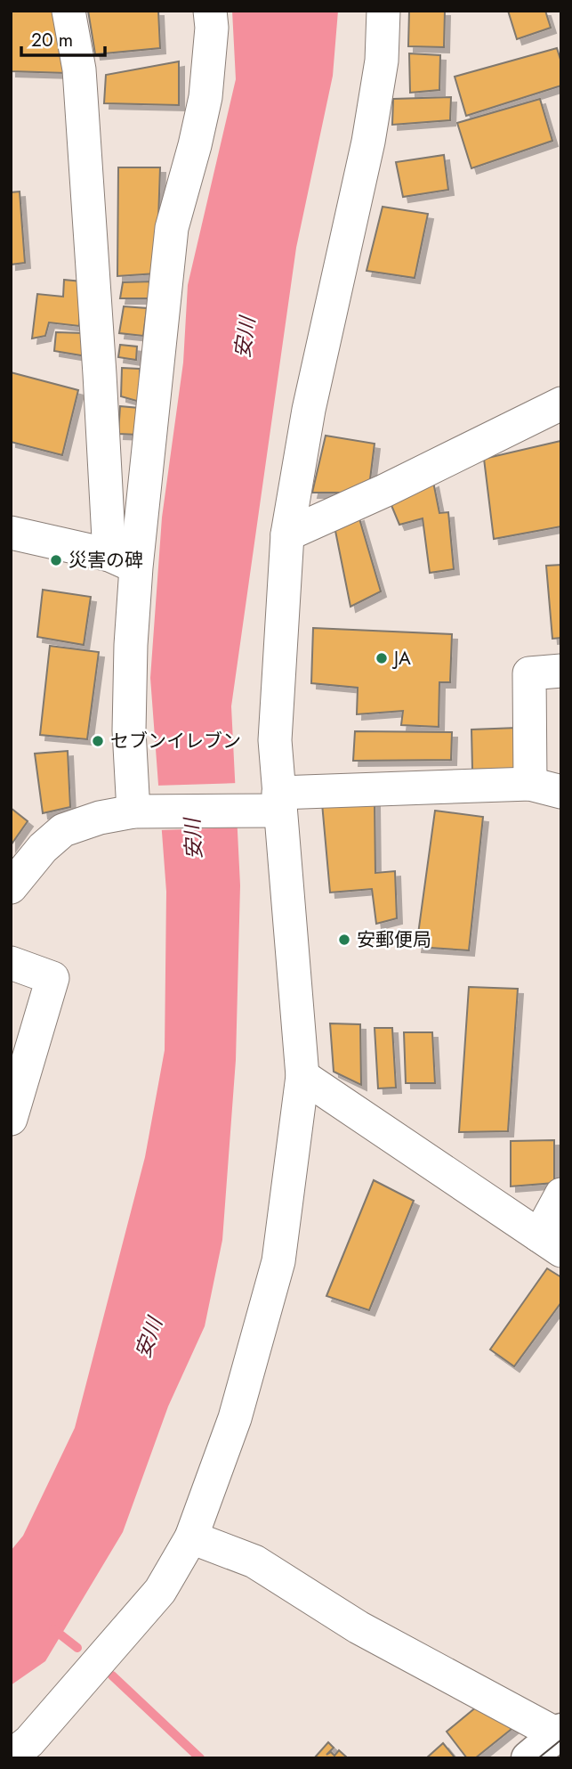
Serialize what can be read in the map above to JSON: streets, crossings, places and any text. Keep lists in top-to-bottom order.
{
  "water": ["安川"],
  "places": [
    "災害の碑",
    "JA",
    "セブンイレブン",
    "安郵便局"
  ],
  "scale_bar": "20 m"
}
